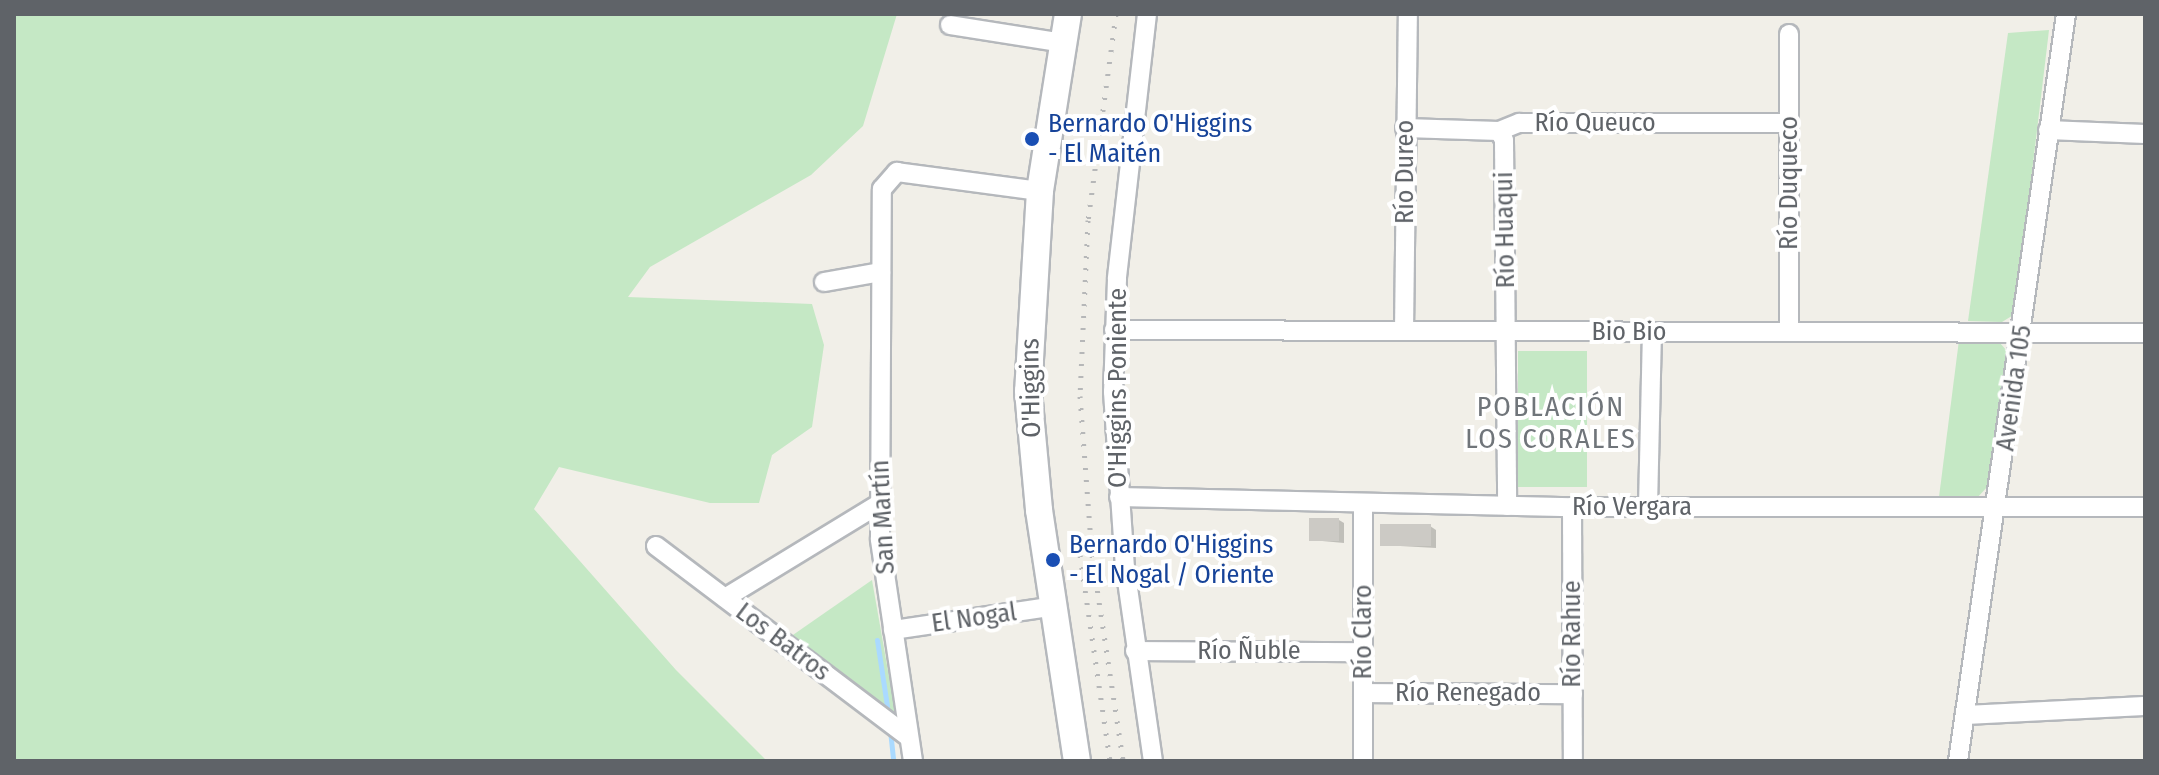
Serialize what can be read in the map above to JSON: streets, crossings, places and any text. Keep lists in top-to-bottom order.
{
  "streets": {
    "street": [
      "Río Queuco",
      "Río Dureo",
      "Río Duqueco",
      "Río Huaqui",
      "Bio Bio",
      "O'Higgins",
      "O'Higgins Poniente",
      "Avenida 105",
      "Río Vergara",
      "San Martín",
      "El Nogal",
      "Río Claro",
      "Río Rahue",
      "Los Batros",
      "Río Ñuble",
      "Río Renegado"
    ]
  },
  "crossings": [
    ["Río Queuco", "Río Dureo"],
    ["Río Queuco", "Río Duqueco"],
    ["Río Queuco", "Río Huaqui"],
    ["Río Dureo", "Bio Bio"],
    ["Río Duqueco", "Bio Bio"],
    ["Río Huaqui", "Bio Bio"],
    ["Río Huaqui", "Río Vergara"],
    ["Bio Bio", "O'Higgins Poniente"],
    ["Bio Bio", "Avenida 105"],
    ["O'Higgins", "San Martín"],
    ["O'Higgins", "El Nogal"],
    ["O'Higgins Poniente", "Río Vergara"],
    ["O'Higgins Poniente", "Río Ñuble"],
    ["Avenida 105", "Río Vergara"],
    ["Río Vergara", "Río Claro"],
    ["Río Vergara", "Río Rahue"],
    ["San Martín", "El Nogal"],
    ["San Martín", "Los Batros"],
    ["Río Claro", "Río Ñuble"],
    ["Río Claro", "Río Renegado"],
    ["Río Rahue", "Río Renegado"]
  ],
  "districts": ["POBLACIÓN LOS CORALES"],
  "places": ["Bernardo O'Higgins - El Maitén", "Bernardo O'Higgins - El Nogal / Oriente"]
}
